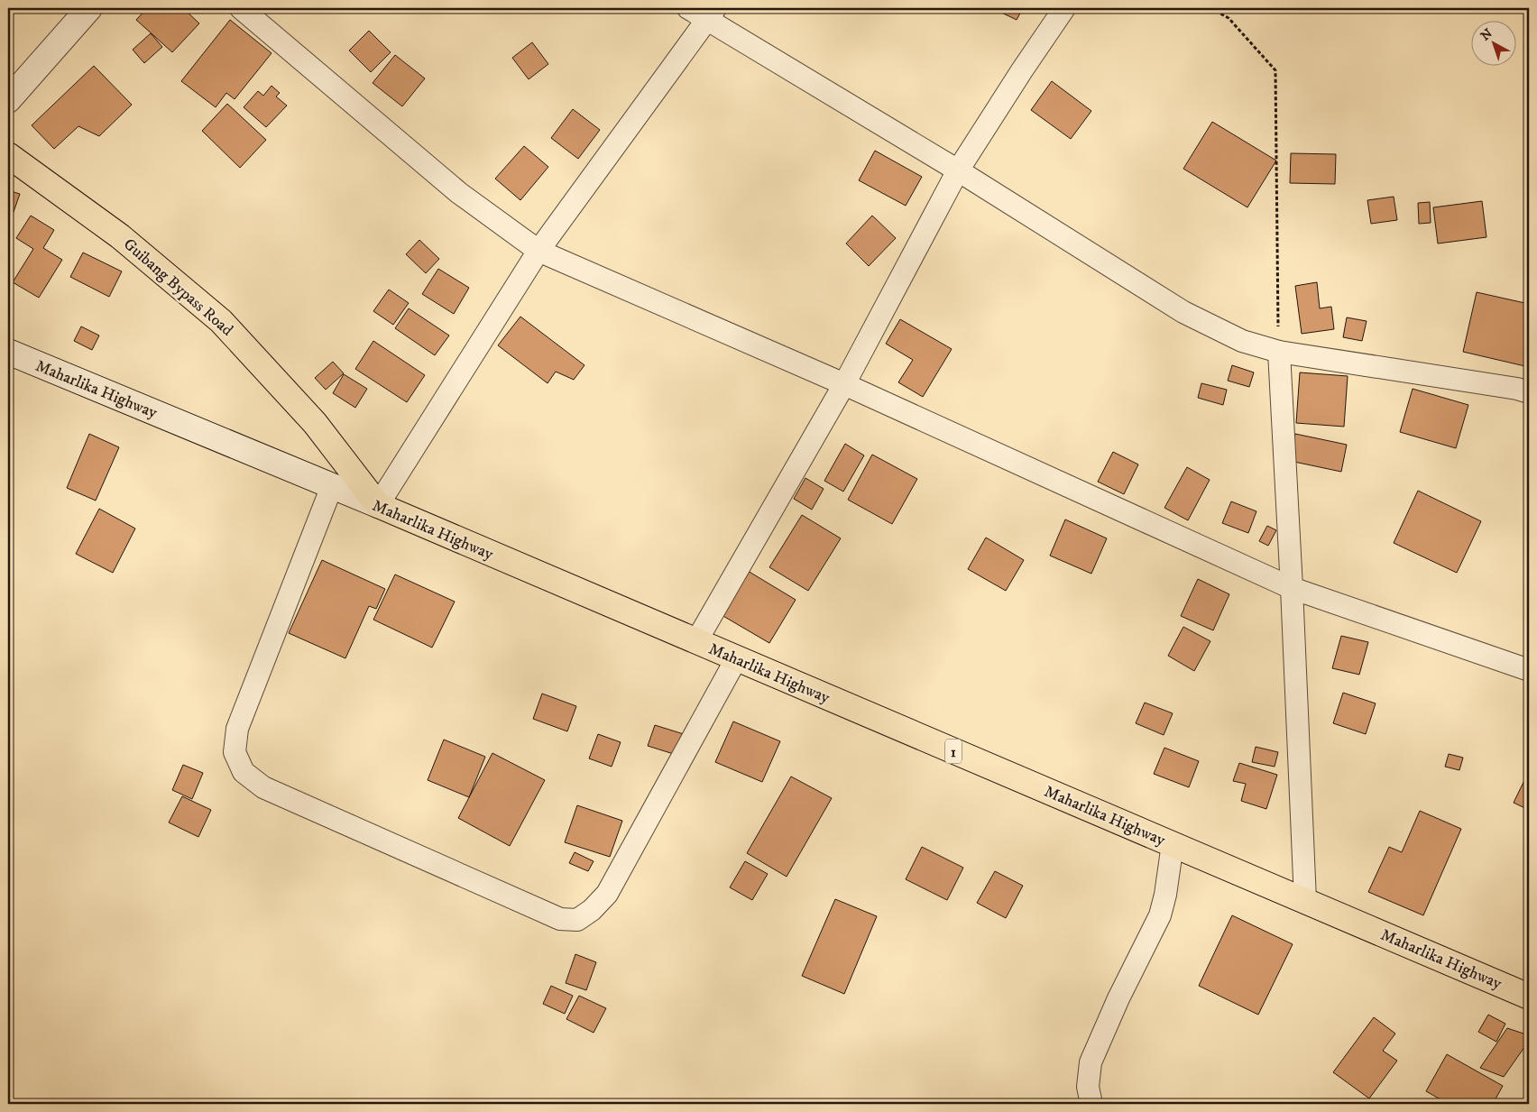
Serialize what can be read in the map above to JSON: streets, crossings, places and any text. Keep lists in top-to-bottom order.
{
  "streets": {
    "highway": ["Guibang Bypass Road", "Maharlika Highway", "1"]
  },
  "crossings": [
    ["Guibang Bypass Road", "Maharlika Highway"]
  ],
  "north": "top left"
}
